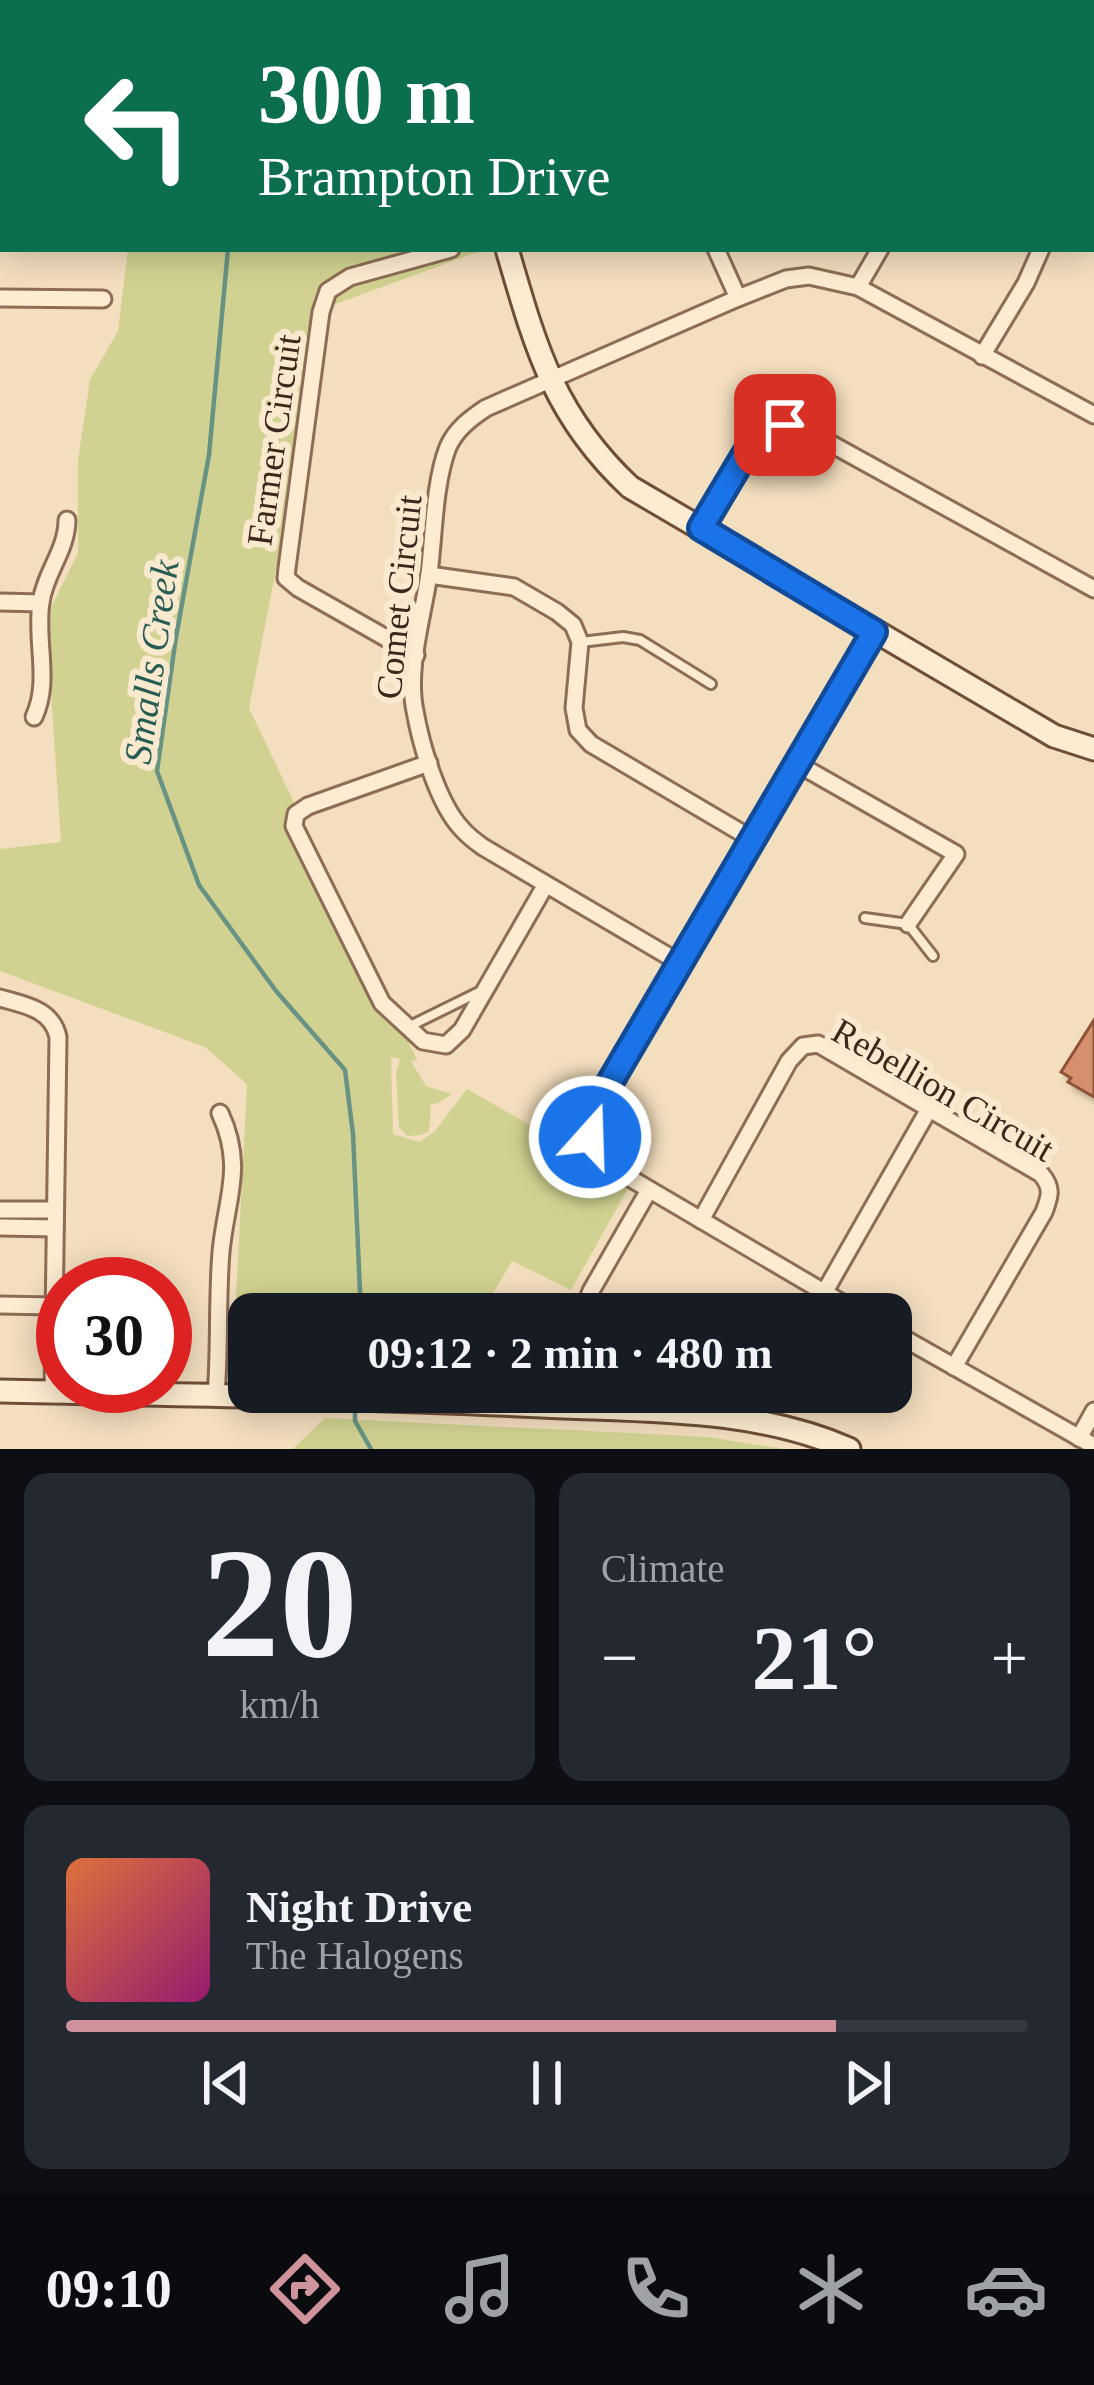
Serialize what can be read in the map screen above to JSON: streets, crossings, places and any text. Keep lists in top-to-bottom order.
{
  "streets": {
    "street": ["Farmer Circuit", "Comet Circuit", "Rebellion Circuit"]
  },
  "crossings": [
    ["Farmer Circuit", "Comet Circuit"]
  ],
  "water": ["Smalls Creek"],
  "page": {
    "turn": ["300 m", "Brampton Drive"],
    "limit": "30",
    "trip": "09:12 · 2 min · 480 m",
    "tile": [
      ["20", "km/h"],
      "Climate"
    ],
    "heat": ["−", "21°", "+"],
    "song": ["Night Drive", "The Halogens"],
    "tabs": "09:10"
  }
}
